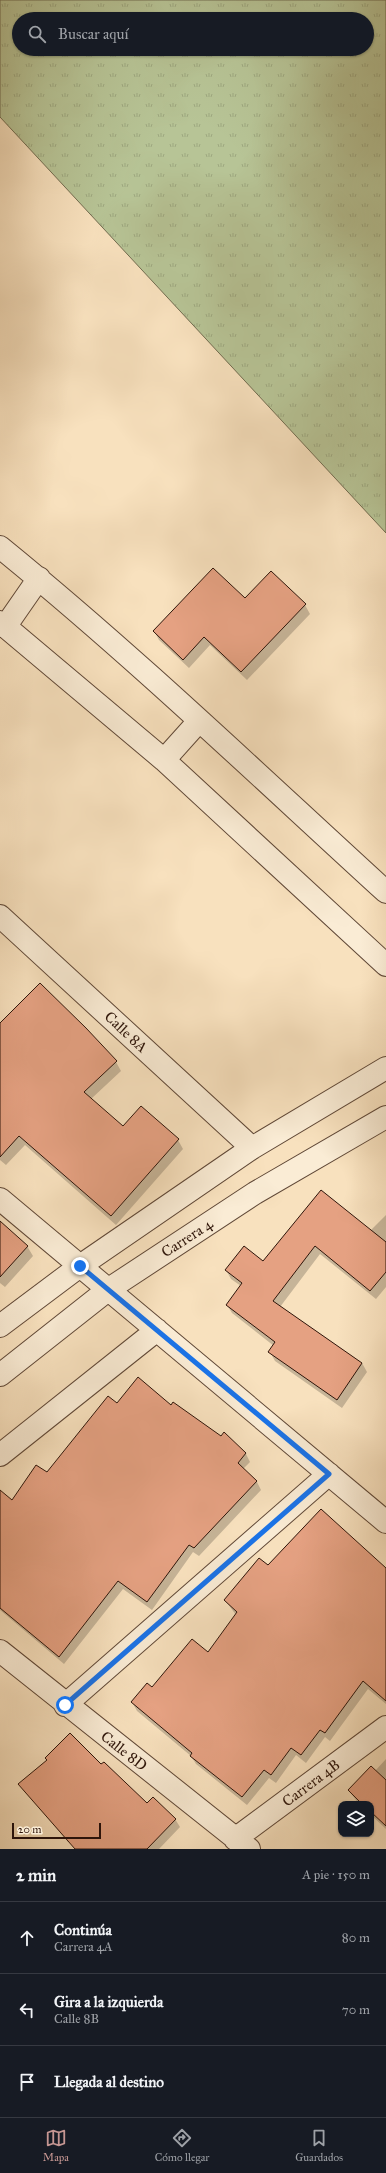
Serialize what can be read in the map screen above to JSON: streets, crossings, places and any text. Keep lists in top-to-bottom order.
{
  "streets": {
    "street": [
      "Calle 8A",
      "Carrera 4",
      "Calle 8D",
      "Carrera 4B"
    ]
  },
  "crossings": [
    ["Calle 8D", "Carrera 4B"]
  ],
  "scale_bar": "20 m",
  "page": {
    "search": "Buscar aquí",
    "scale": "20 m",
    "heading": ["2 min", "A pie · 150 m"],
    "list": [
      ["Continúa", "Carrera 4A", "80 m"],
      ["Gira a la izquierda", "Calle 8B", "70 m"],
      "Llegada al destino"
    ],
    "nav": ["Mapa", "Cómo llegar", "Guardados"]
  }
}
